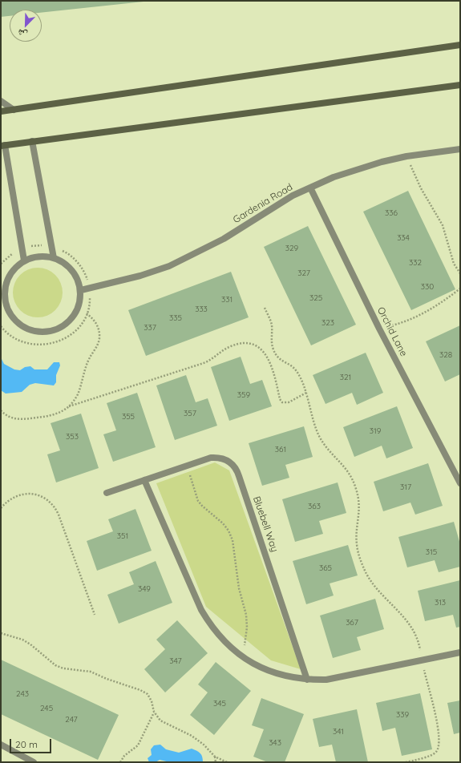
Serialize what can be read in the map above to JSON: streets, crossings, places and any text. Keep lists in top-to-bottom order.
{
  "streets": {
    "street": ["Gardenia Road", "Orchid Lane", "Bluebell Way"]
  },
  "crossings": [
    ["Gardenia Road", "Orchid Lane"]
  ],
  "house_numbers": [
    "336",
    "334",
    "329",
    "332",
    "327",
    "330",
    "325",
    "331",
    "333",
    "335",
    "323",
    "337",
    "328",
    "321",
    "359",
    "357",
    "355",
    "319",
    "353",
    "361",
    "317",
    "363",
    "351",
    "315",
    "365",
    "349",
    "313",
    "367",
    "347",
    "243",
    "345",
    "245",
    "339",
    "247",
    "341",
    "343"
  ],
  "scale_bar": "20 m",
  "north": "bottom left"
}
